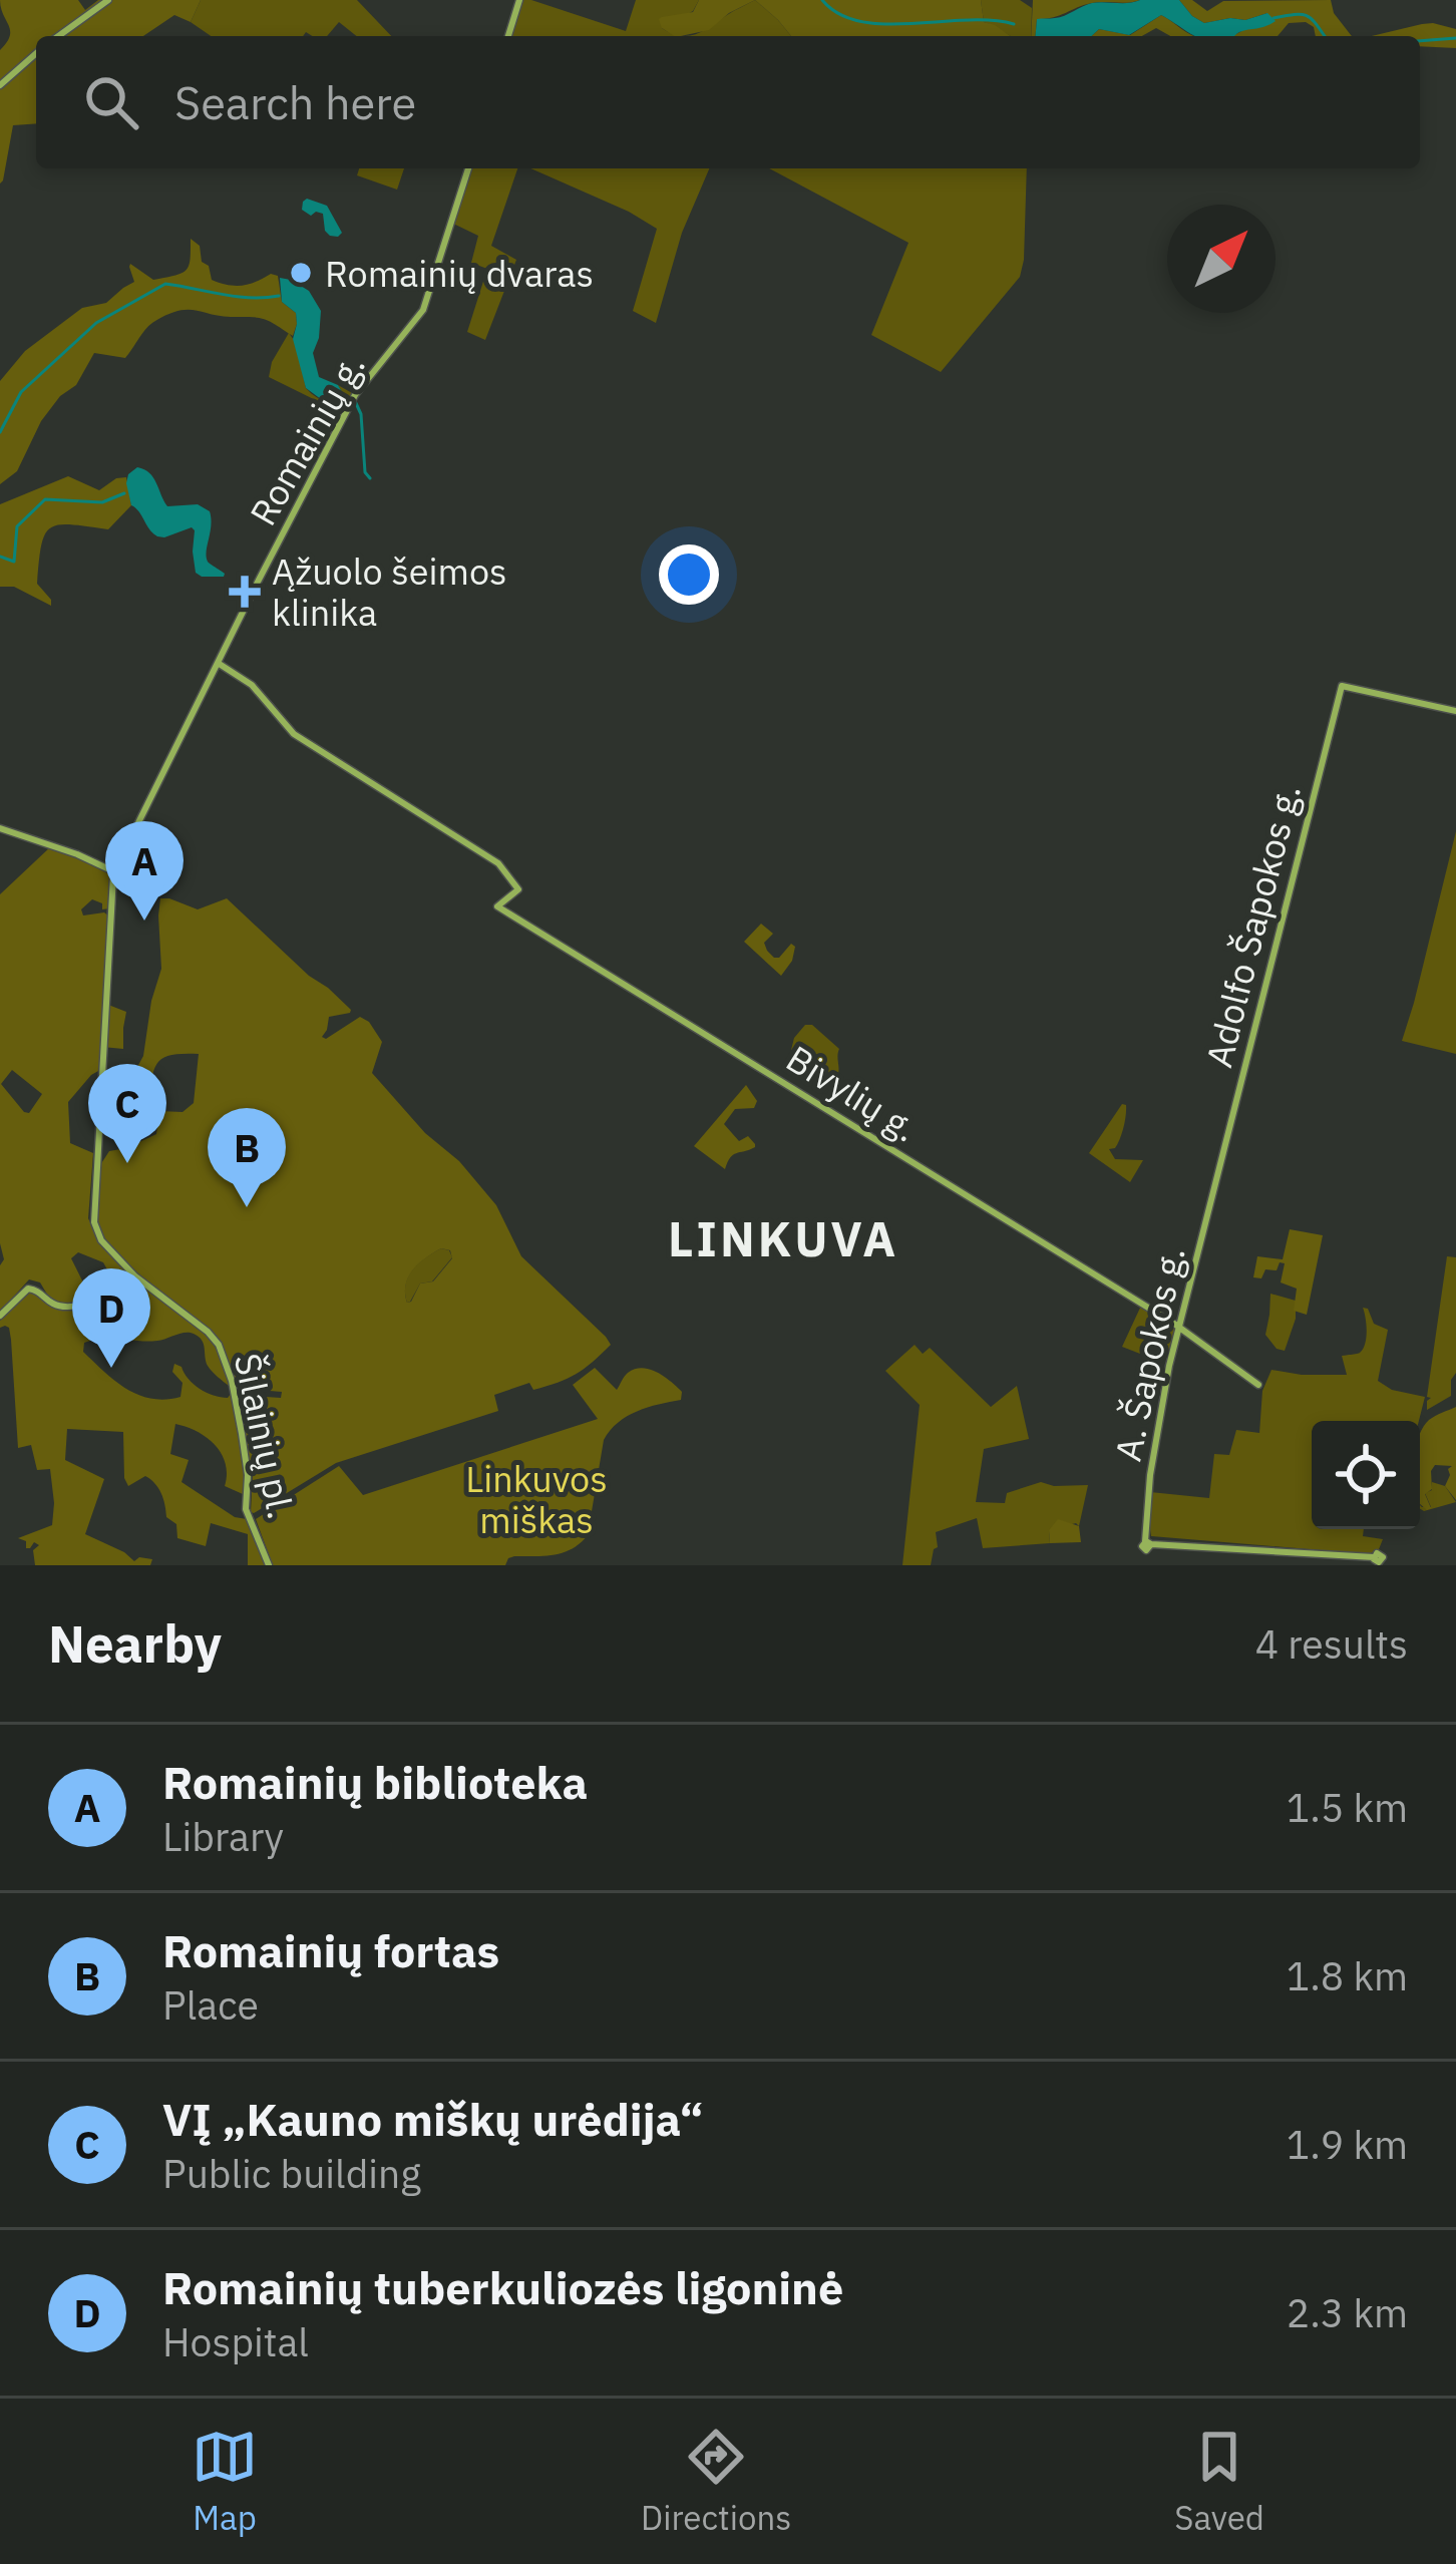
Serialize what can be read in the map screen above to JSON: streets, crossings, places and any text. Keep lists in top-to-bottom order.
{
  "streets": {
    "street": [
      "Romainių g.",
      "Adolfo Šapokos g.",
      "Bivylių g.",
      "A. Šapokos g.",
      "Šilainių pl."
    ]
  },
  "crossings": [
    ["Romainių g.", "Bivylių g."],
    ["Romainių g.", "Šilainių pl."],
    ["Adolfo Šapokos g.", "A. Šapokos g."],
    ["Bivylių g.", "A. Šapokos g."]
  ],
  "districts": ["LINKUVA"],
  "parks": ["Linkuvos miškas"],
  "places": {
    "other": ["Romainių dvaras"],
    "health": ["Ąžuolo šeimos klinika"]
  },
  "north": "top right",
  "page": {
    "search": "Search here",
    "pins": [
      "A",
      "C",
      "B",
      "D"
    ],
    "heading": ["Nearby", "4 results"],
    "list": [
      {
        "mark": "A",
        "name": "Romainių biblioteka",
        "note": "Library",
        "value": "1.5 km"
      },
      {
        "mark": "B",
        "name": "Romainių fortas",
        "note": "Place",
        "value": "1.8 km"
      },
      {
        "mark": "C",
        "name": "VĮ „Kauno miškų urėdija“",
        "note": "Public building",
        "value": "1.9 km"
      },
      {
        "mark": "D",
        "name": "Romainių tuberkuliozės ligoninė",
        "note": "Hospital",
        "value": "2.3 km"
      }
    ],
    "nav": ["Map", "Directions", "Saved"]
  }
}
